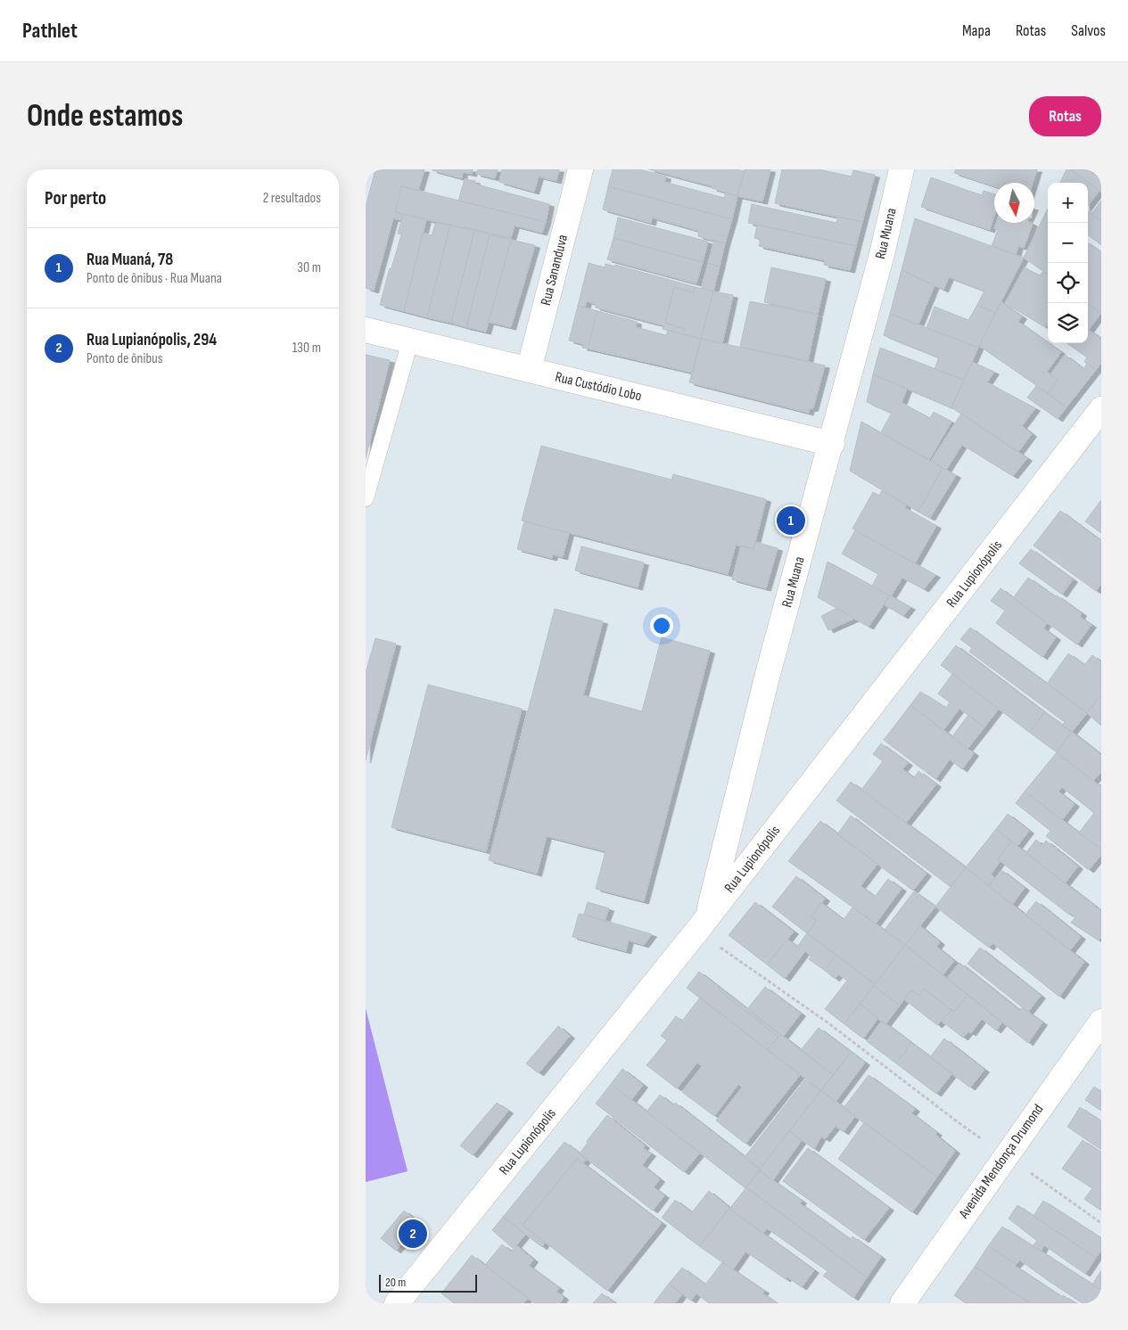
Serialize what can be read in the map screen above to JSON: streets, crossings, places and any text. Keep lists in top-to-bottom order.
{
  "streets": {
    "street": [
      "Rua Muana",
      "Rua Sananduva",
      "Rua Custódio Lobo",
      "Rua Lupionópolis",
      "Avenida Mendonça Drumond"
    ]
  },
  "crossings": [
    ["Rua Muana", "Rua Custódio Lobo"],
    ["Rua Muana", "Rua Lupionópolis"],
    ["Rua Sananduva", "Rua Custódio Lobo"]
  ],
  "scale_bar": "20 m",
  "north": "bottom",
  "page": {
    "header": "Pathlet",
    "nav": ["Mapa", "Rotas", "Salvos"],
    "buttons": "Rotas",
    "title": "Onde estamos",
    "heading": ["Por perto", "2 resultados"],
    "map_buttons": ["+", "−"],
    "list": [
      {
        "mark": "1",
        "name": "Rua Muaná, 78",
        "note": "Ponto de ônibus · Rua Muana",
        "value": "30 m"
      },
      {
        "mark": "2",
        "name": "Rua Lupianópolis, 294",
        "note": "Ponto de ônibus",
        "value": "130 m"
      }
    ],
    "pins": ["1", "2"],
    "scale": "20 m"
  }
}
